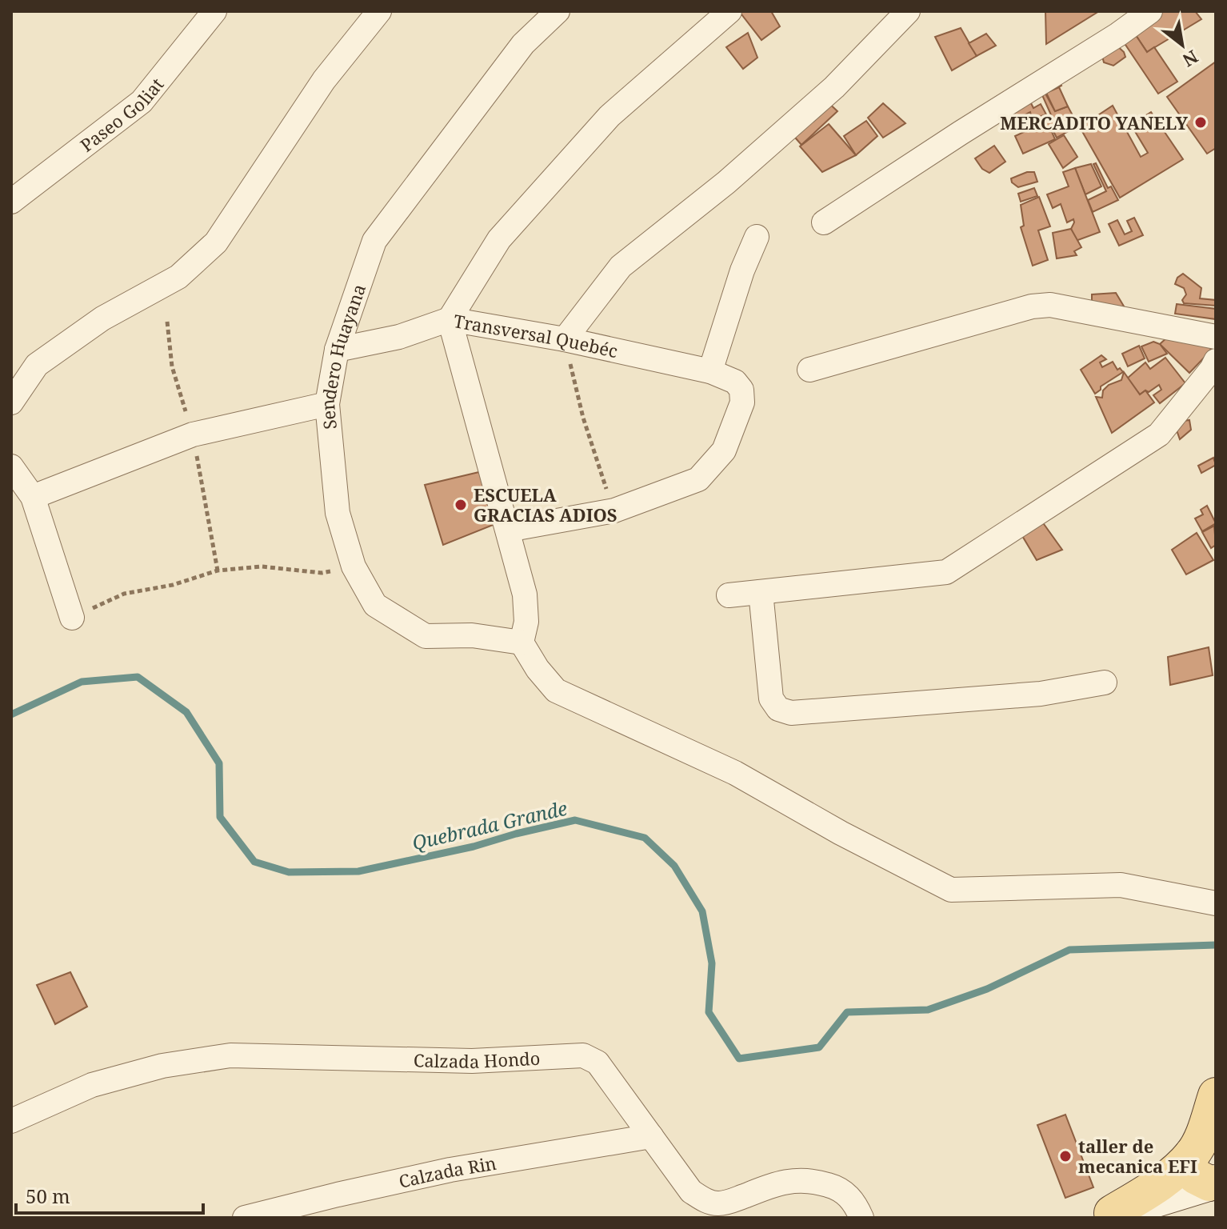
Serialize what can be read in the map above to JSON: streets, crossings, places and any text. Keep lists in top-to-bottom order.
{
  "streets": {
    "street": [
      "Paseo Goliat",
      "Transversal Quebéc",
      "Sendero Huayana",
      "Calzada Hondo",
      "Calzada Rin"
    ]
  },
  "crossings": [
    ["Transversal Quebéc", "Sendero Huayana"],
    ["Calzada Hondo", "Calzada Rin"]
  ],
  "water": ["Quebrada Grande"],
  "places": ["MERCADITO YANELY", "ESCUELA GRACIAS ADIOS", "taller de mecanica EFI"],
  "scale_bar": "50 m",
  "north": "bottom right"
}
